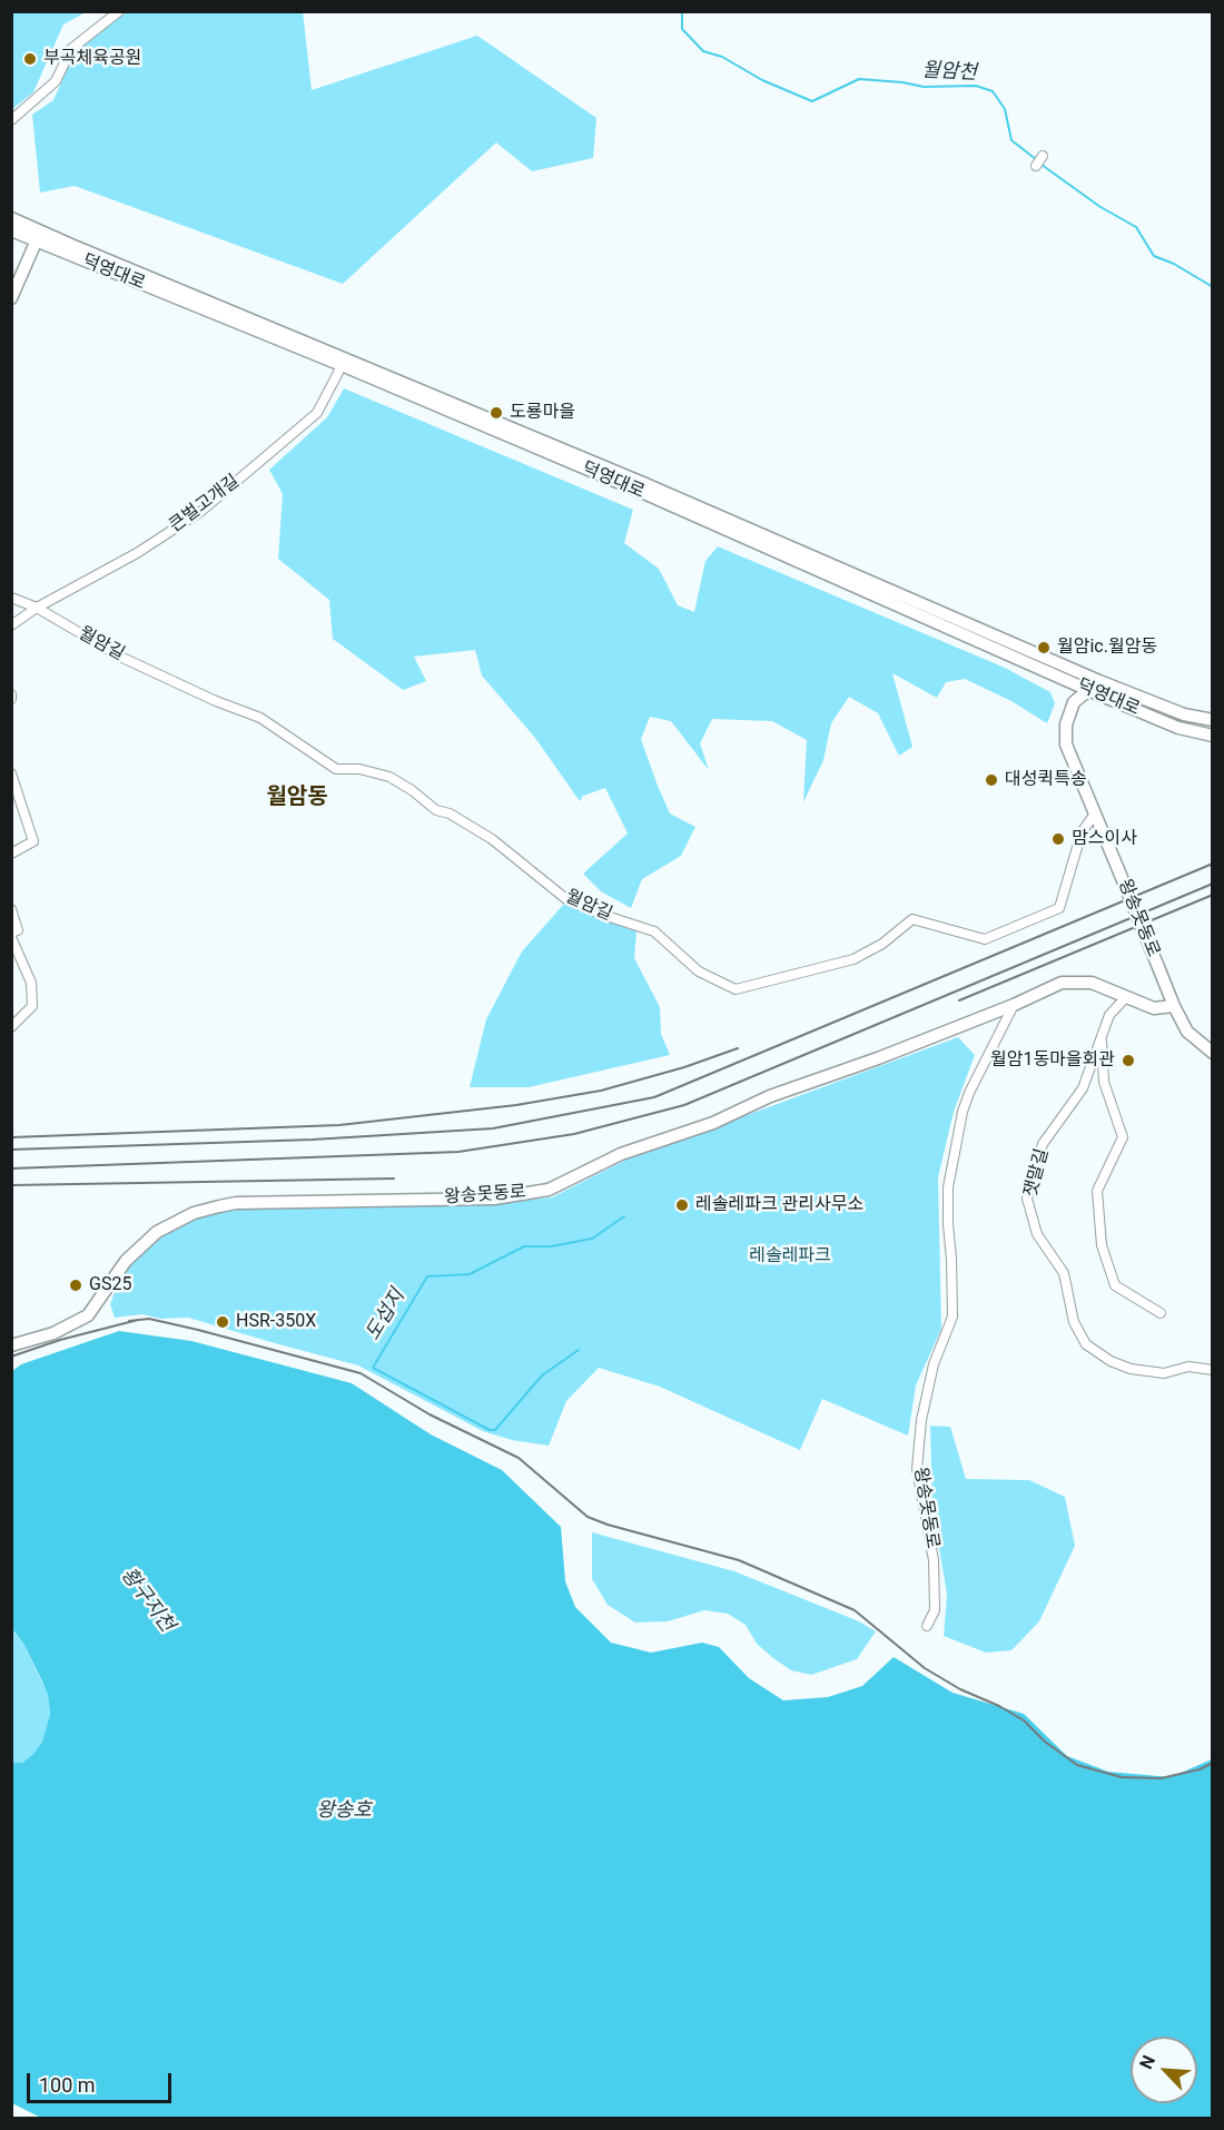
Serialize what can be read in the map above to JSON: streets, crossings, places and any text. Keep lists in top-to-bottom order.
{
  "streets": {
    "street": [
      "덕영대로",
      "큰벌고개길",
      "월암길",
      "왕송못동로",
      "잿말길"
    ]
  },
  "crossings": [
    ["덕영대로", "큰벌고개길"],
    ["덕영대로", "왕송못동로"],
    ["큰벌고개길", "월암길"],
    ["월암길", "왕송못동로"],
    ["왕송못동로", "잿말길"]
  ],
  "districts": ["월암동"],
  "water": [
    "월암천",
    "도섭지",
    "황구지천",
    "왕송호"
  ],
  "parks": ["레솔레파크"],
  "places": [
    "부곡체육공원",
    "도룡마을",
    "월암ic.월암동",
    "대성퀵특송",
    "맘스이사",
    "월암1동마을회관",
    "레솔레파크 관리사무소",
    "GS25",
    "HSR-350X"
  ],
  "scale_bar": "100 m",
  "north": "top left"
}
